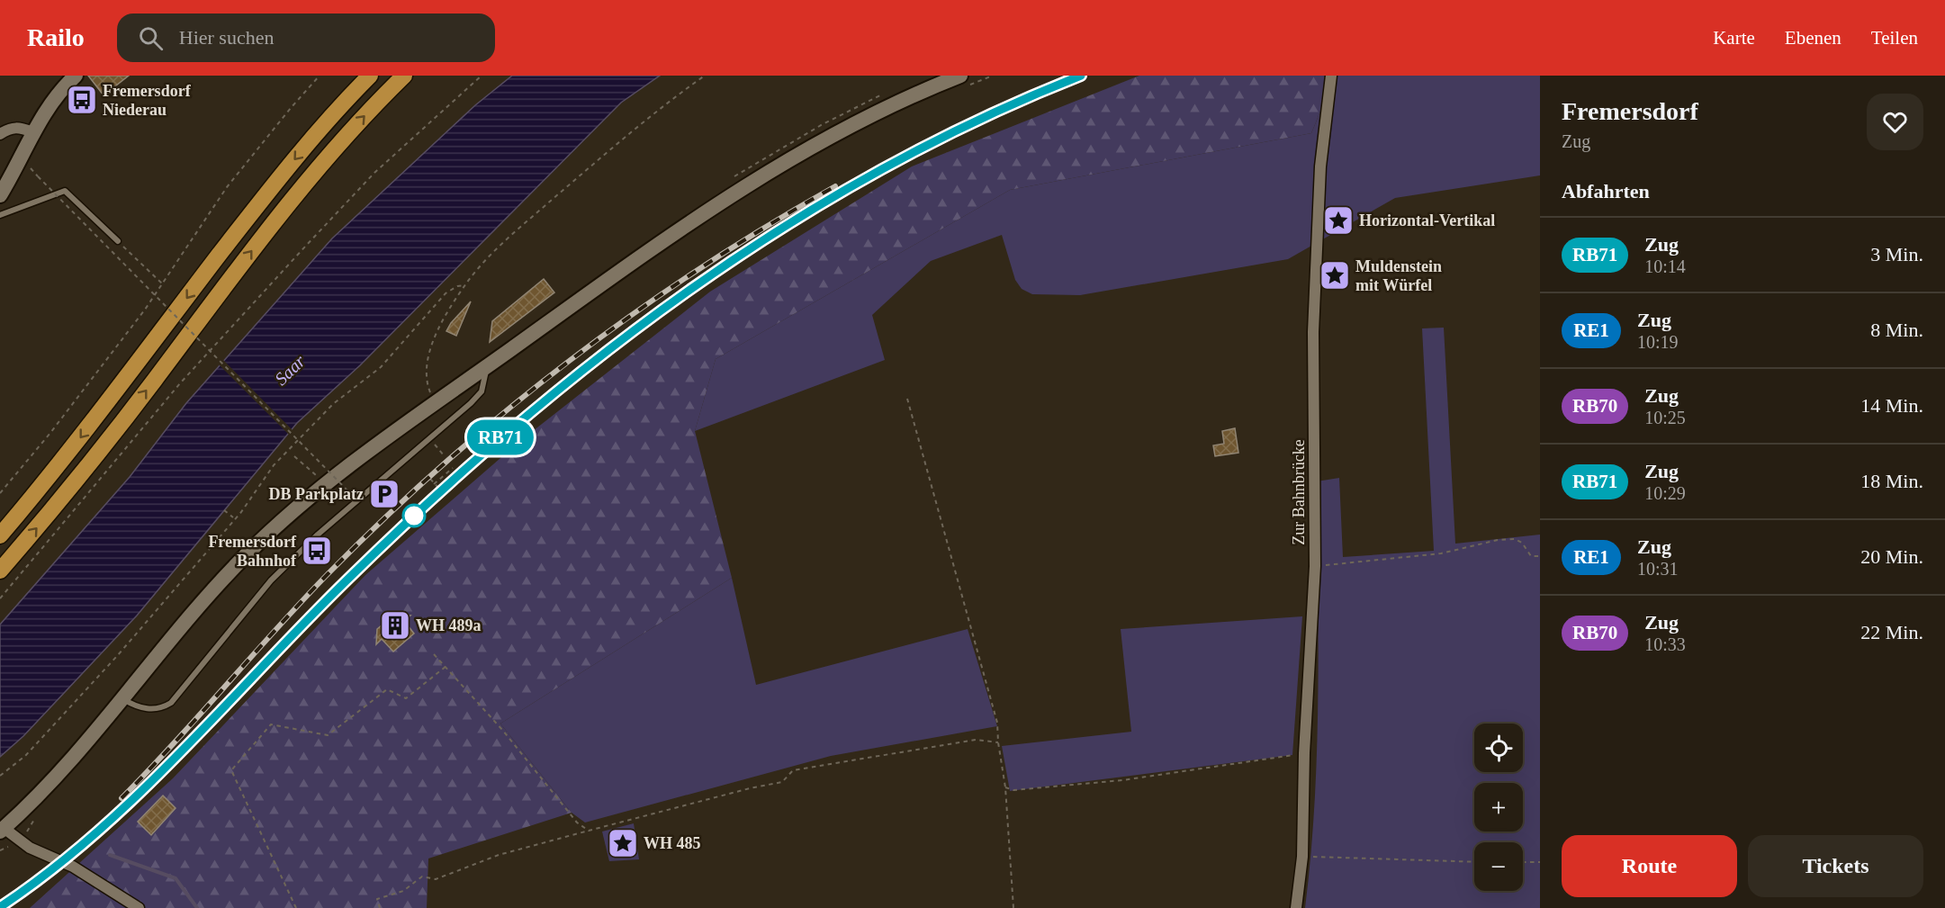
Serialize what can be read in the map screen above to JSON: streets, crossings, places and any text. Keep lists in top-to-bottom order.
{
  "streets": {
    "street": ["Zur Bahnbrücke"]
  },
  "water": ["Saar"],
  "places": {
    "bus stop": ["Fremersdorf Niederau", "Fremersdorf Bahnhof"],
    "place": ["Horizontal-Vertikal", "Muldenstein mit Würfel", "WH 485"],
    "parking": ["DB Parkplatz"],
    "building": ["WH 489a"]
  },
  "page": {
    "header": "Railo",
    "search": "Hier suchen",
    "nav": ["Karte", "Ebenen", "Teilen"],
    "on_map": "RB71",
    "heading": [
      ["Fremersdorf", "Zug"],
      "Abfahrten"
    ],
    "list": [
      {
        "mark": "RB71",
        "name": "Zug",
        "note": "10:14",
        "value": "3 Min."
      },
      {
        "mark": "RE1",
        "name": "Zug",
        "note": "10:19",
        "value": "8 Min."
      },
      {
        "mark": "RB70",
        "name": "Zug",
        "note": "10:25",
        "value": "14 Min."
      },
      {
        "mark": "RB71",
        "name": "Zug",
        "note": "10:29",
        "value": "18 Min."
      },
      {
        "mark": "RE1",
        "name": "Zug",
        "note": "10:31",
        "value": "20 Min."
      },
      {
        "mark": "RB70",
        "name": "Zug",
        "note": "10:33",
        "value": "22 Min."
      }
    ],
    "map_buttons": ["+", "−"],
    "buttons": ["Route", "Tickets"]
  }
}
